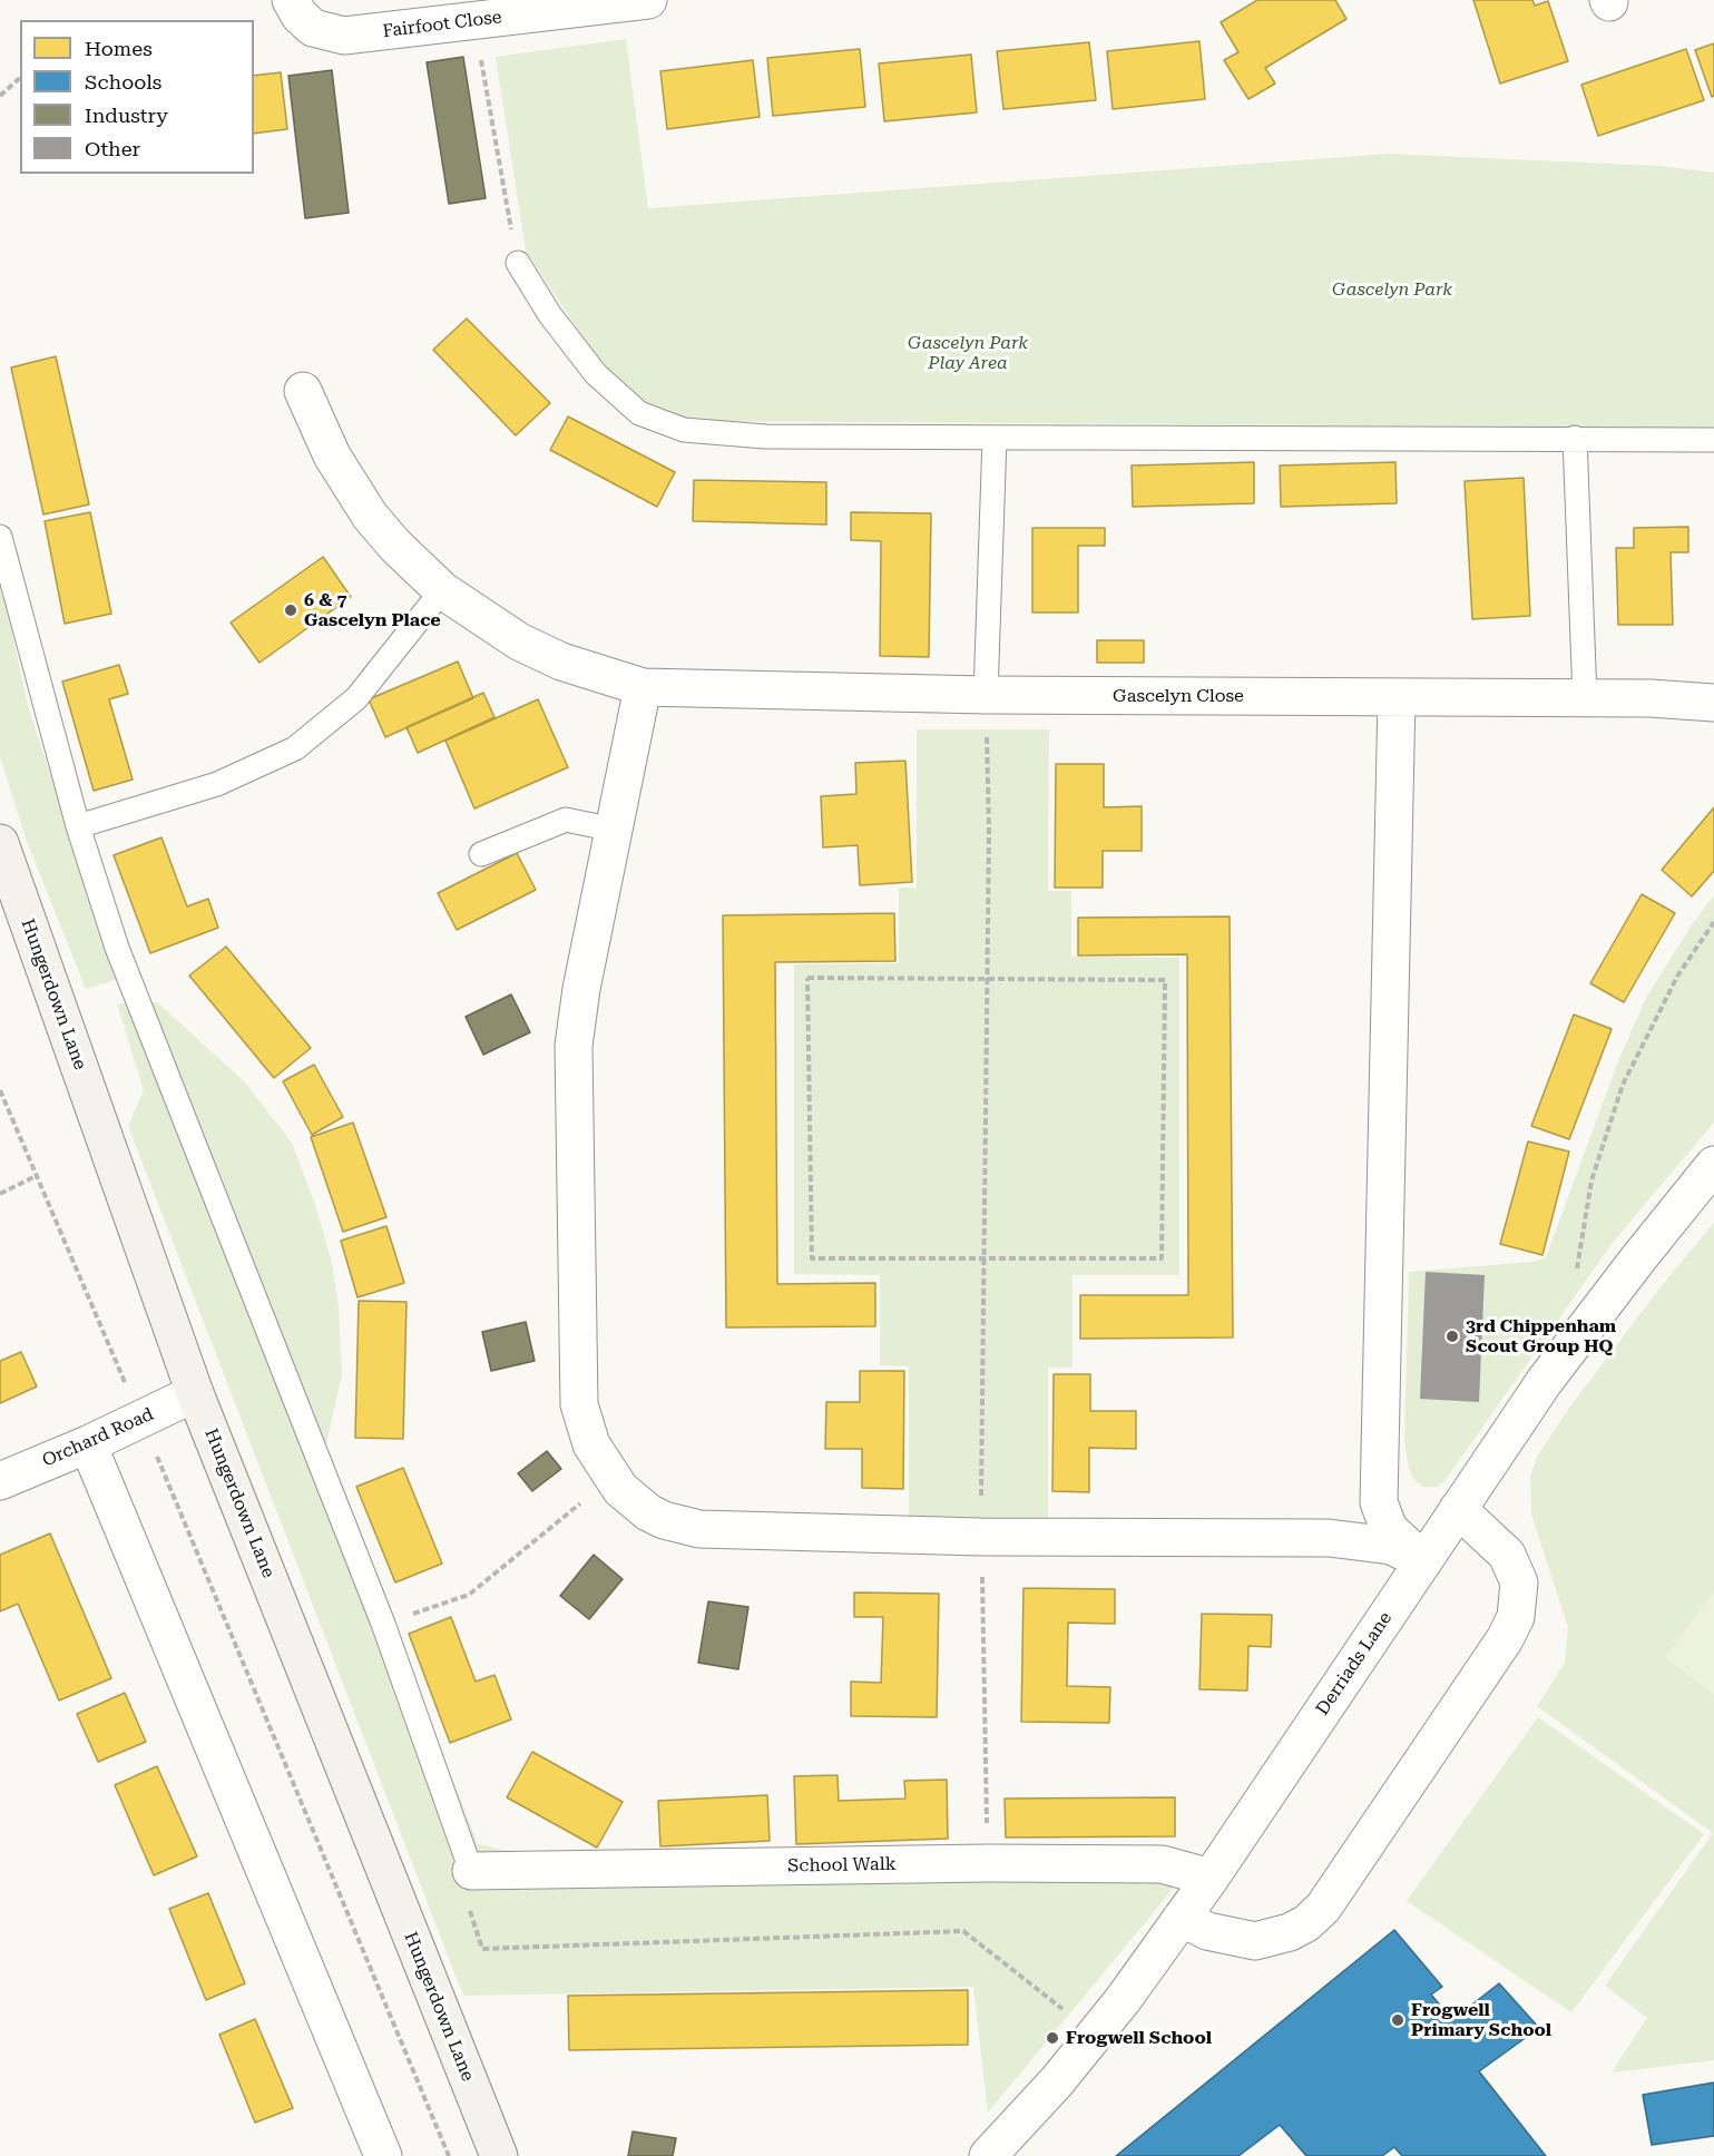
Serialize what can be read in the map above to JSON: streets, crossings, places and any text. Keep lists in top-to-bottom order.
{
  "streets": {
    "main road": ["Hungerdown Lane"],
    "street": [
      "Fairfoot Close",
      "Gascelyn Close",
      "Orchard Road",
      "Derriads Lane",
      "School Walk"
    ]
  },
  "crossings": [
    ["Hungerdown Lane", "Orchard Road"],
    ["Derriads Lane", "School Walk"]
  ],
  "parks": ["Gascelyn Park", "Gascelyn Park Play Area"],
  "places": [
    "6 & 7 Gascelyn Place",
    "3rd Chippenham Scout Group HQ",
    "Frogwell Primary School",
    "Frogwell School"
  ],
  "legend": [
    "Homes",
    "Schools",
    "Industry",
    "Other"
  ]
}
